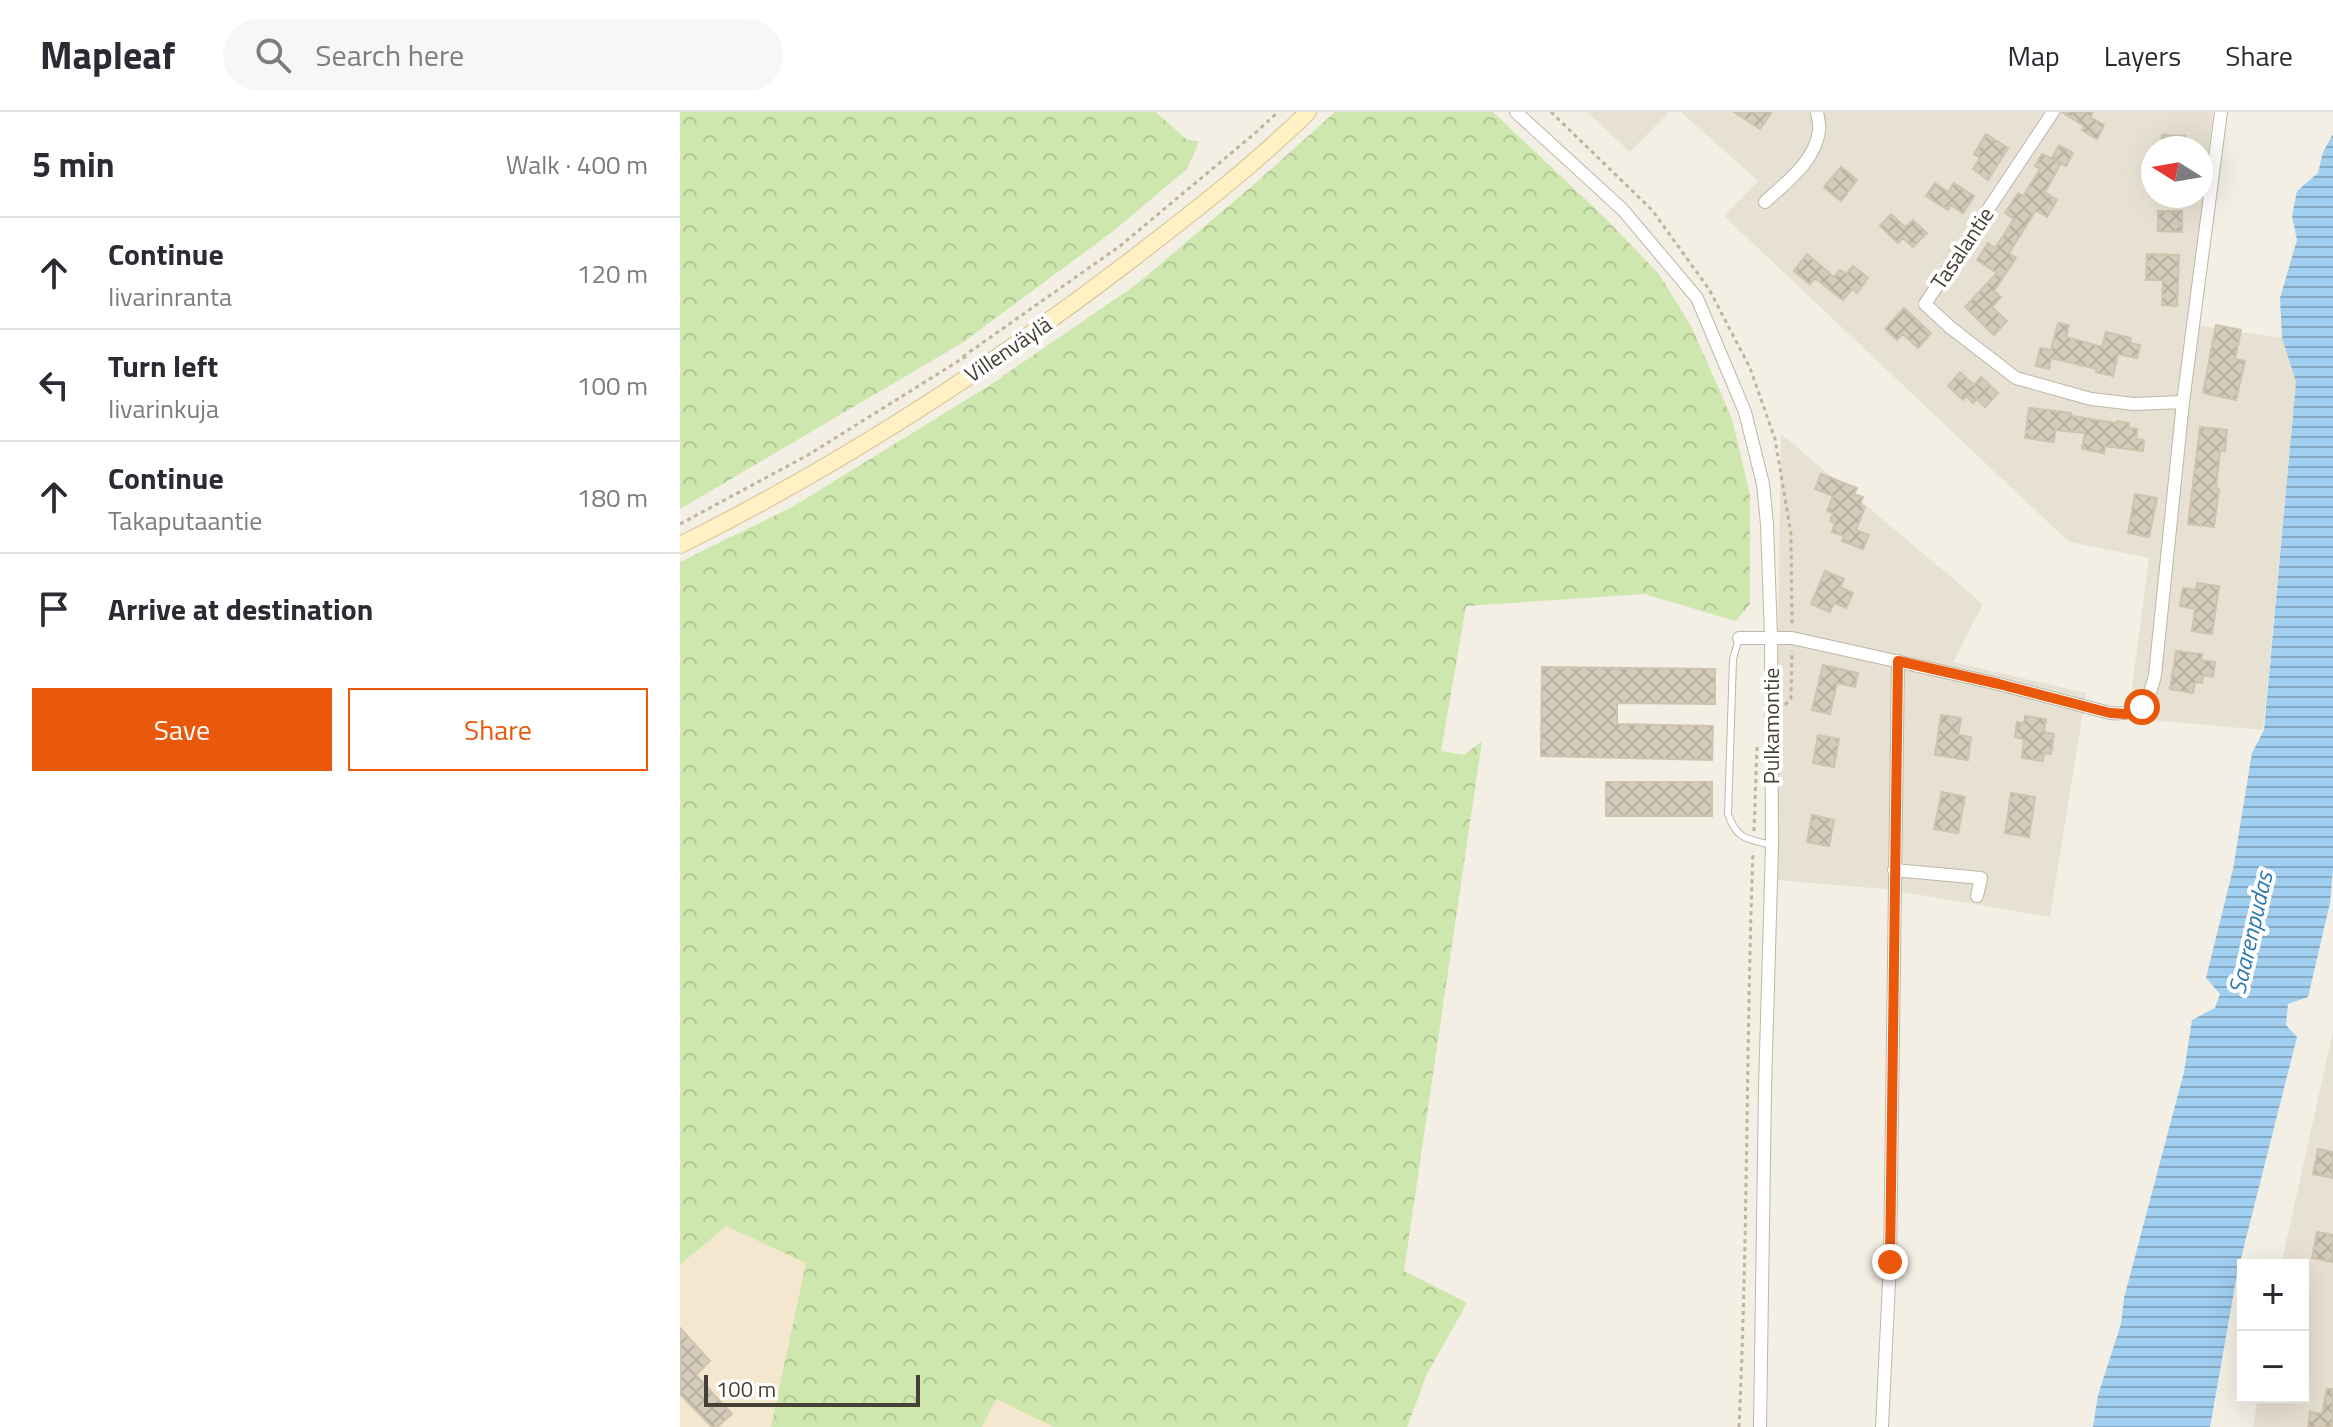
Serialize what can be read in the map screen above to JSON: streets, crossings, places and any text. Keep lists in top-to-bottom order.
{
  "streets": {
    "street": ["Tasalantie", "Villenväylä", "Pulkamontie"]
  },
  "water": ["Saarenpudas"],
  "scale_bar": "100 m",
  "north": "left",
  "page": {
    "header": "Mapleaf",
    "search": "Search here",
    "nav": ["Map", "Layers", "Share"],
    "heading": ["5 min", "Walk · 400 m"],
    "list": [
      ["Continue", "Iivarinranta", "120 m"],
      ["Turn left", "Iivarinkuja", "100 m"],
      ["Continue", "Takaputaantie", "180 m"],
      "Arrive at destination"
    ],
    "buttons": ["Save", "Share"],
    "map_buttons": ["+", "−"],
    "scale": "100 m"
  }
}
